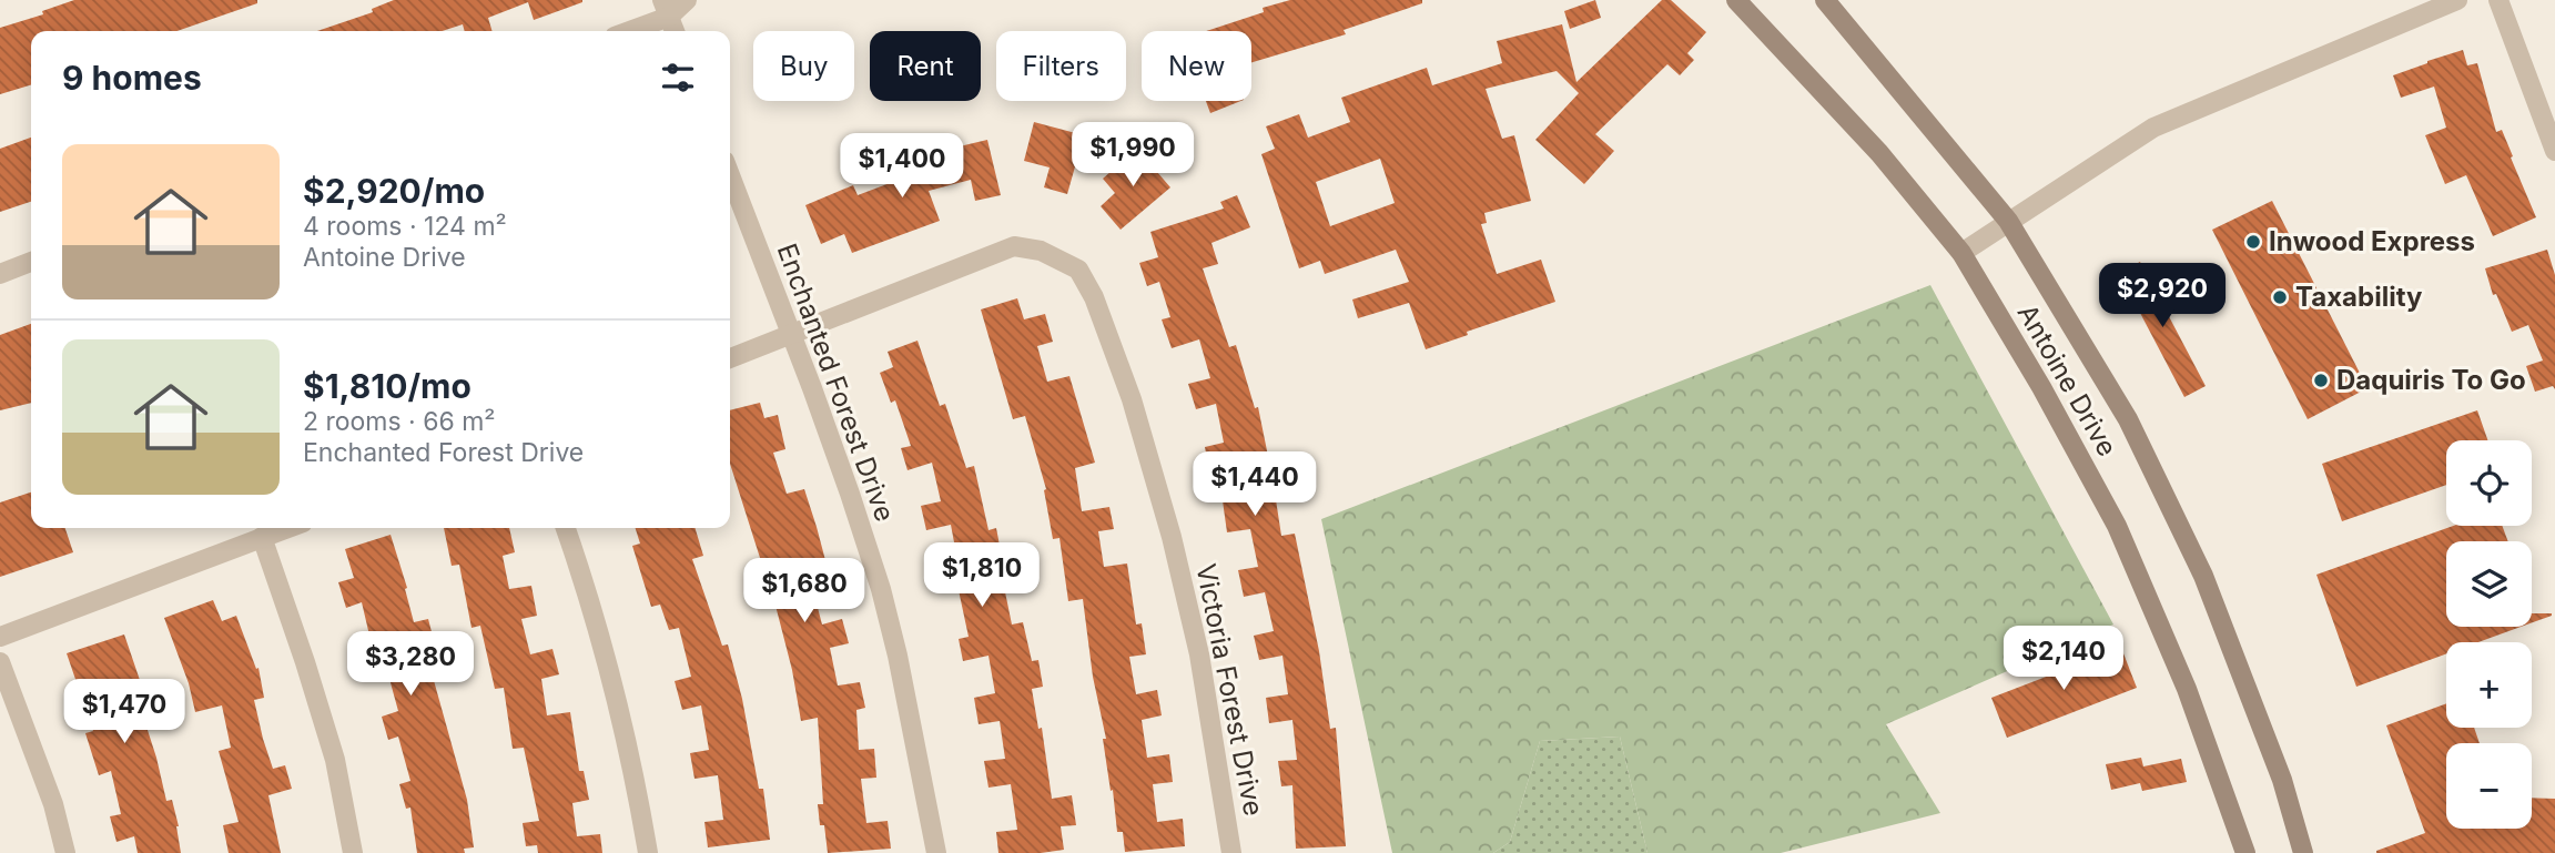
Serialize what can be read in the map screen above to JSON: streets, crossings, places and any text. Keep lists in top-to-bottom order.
{
  "streets": {
    "main road": ["Antoine Drive"],
    "street": ["Enchanted Forest Drive", "Victoria Forest Drive"]
  },
  "crossings": [
    ["Enchanted Forest Drive", "Victoria Forest Drive"]
  ],
  "places": ["Inwood Express", "Taxability", "Daquiris To Go"],
  "page": {
    "chip": [
      "Buy",
      "Rent",
      "Filters",
      "New"
    ],
    "heading": "9 homes",
    "price": [
      "$1,990",
      "$1,400",
      "$2,920",
      "$1,440",
      "$1,810",
      "$1,680",
      "$2,140",
      "$3,280",
      "$1,470"
    ],
    "list": [
      {
        "name": "$2,920/mo",
        "note": "4 rooms · 124 m² · Antoine Drive"
      },
      {
        "name": "$1,810/mo",
        "note": "2 rooms · 66 m² · Enchanted Forest Drive"
      }
    ],
    "map_buttons": ["+", "−"]
  }
}
